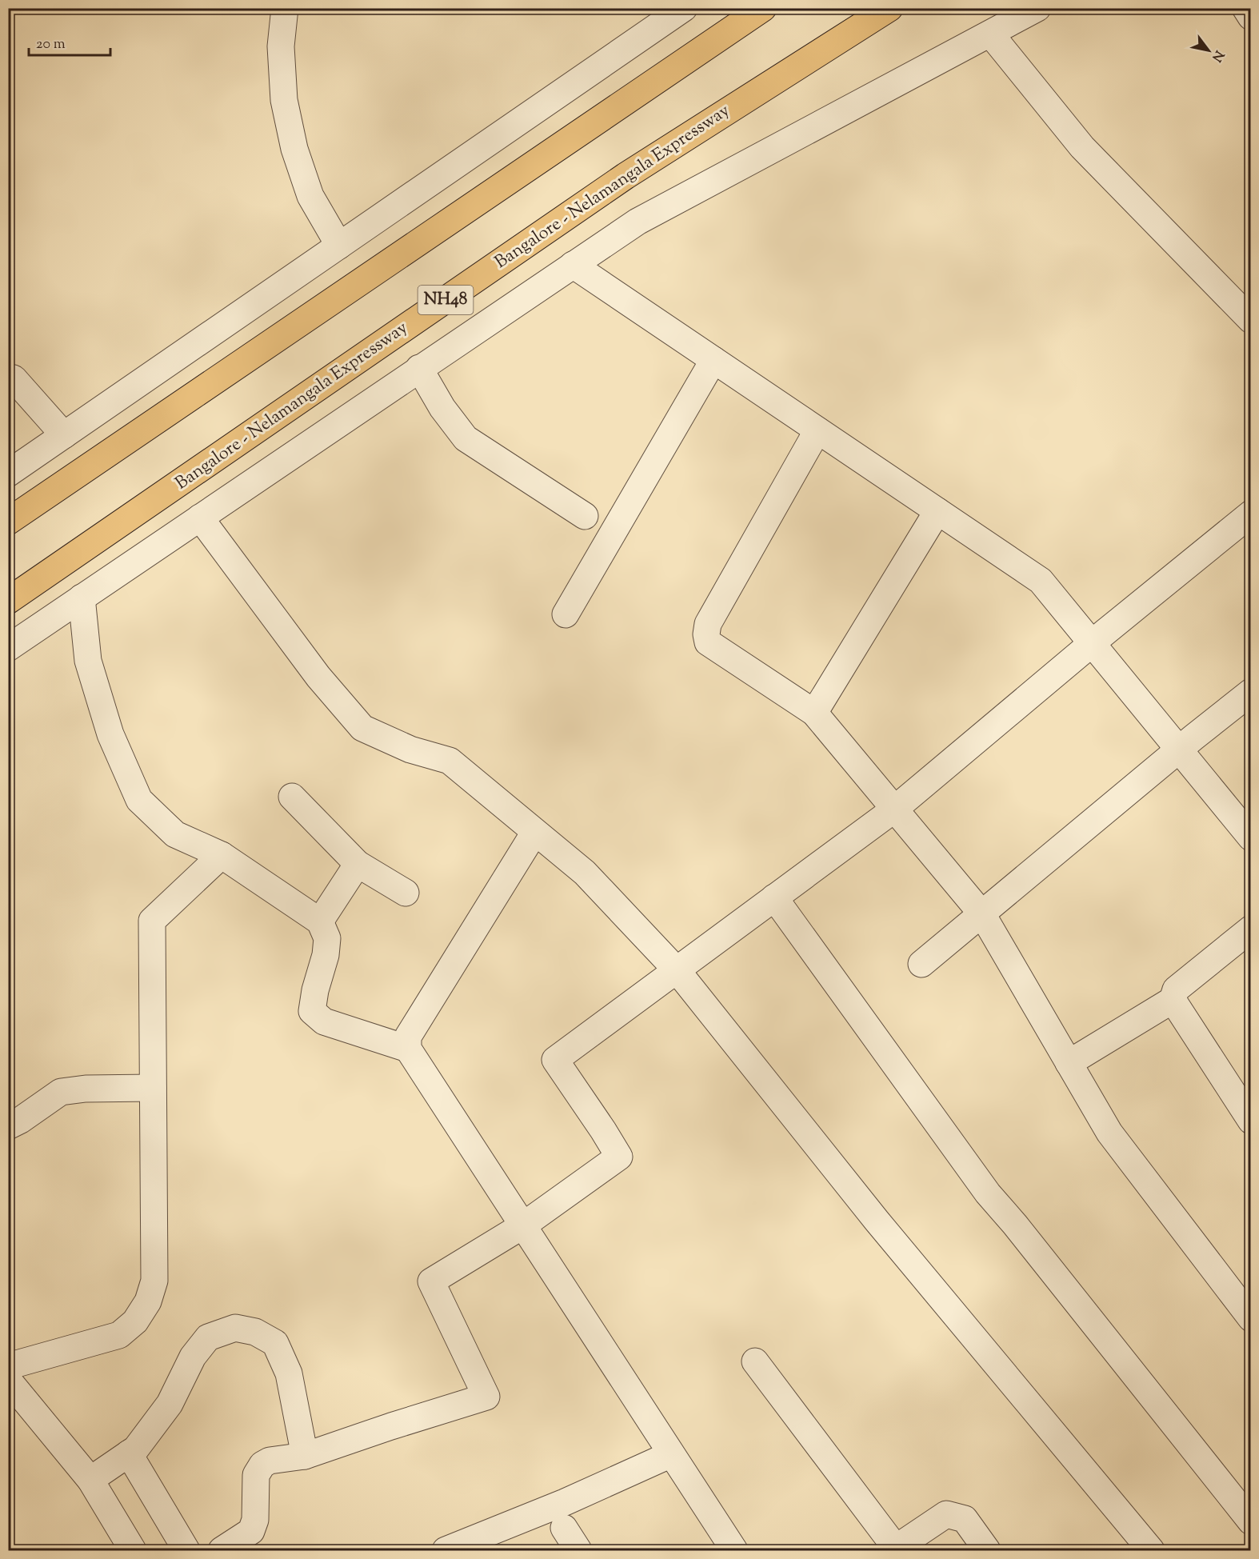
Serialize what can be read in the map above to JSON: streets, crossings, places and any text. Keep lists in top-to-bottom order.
{
  "streets": {
    "highway": ["Bangalore - Nelamangala Expressway", "NH48"]
  },
  "scale_bar": "20 m",
  "north": "bottom right"
}
